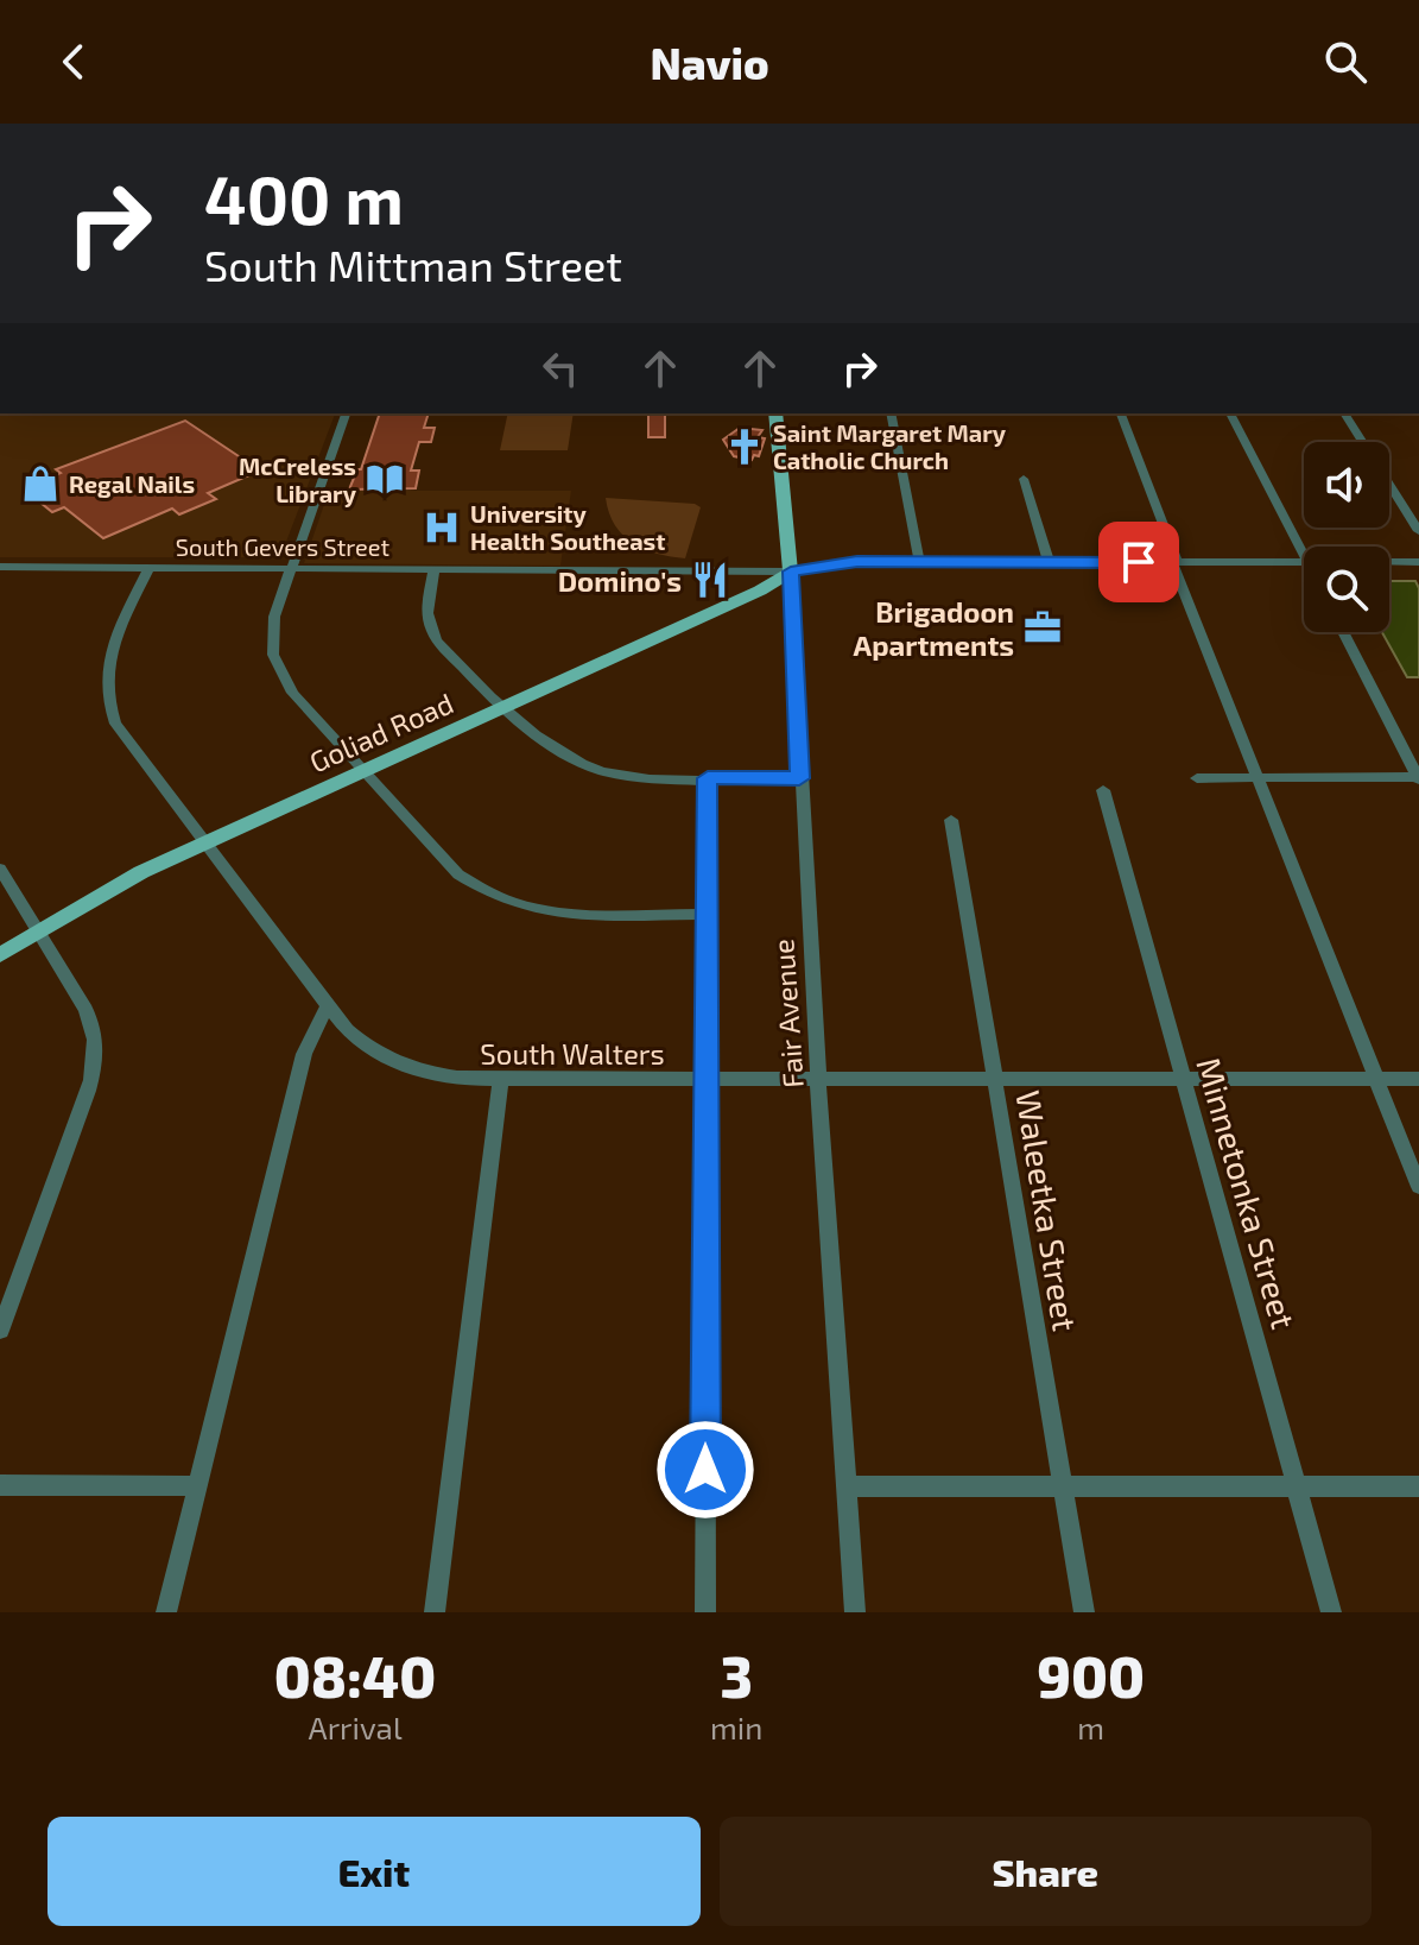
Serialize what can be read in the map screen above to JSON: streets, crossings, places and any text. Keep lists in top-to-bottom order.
{
  "streets": {
    "main road": ["Goliad Road", "Fair Avenue"],
    "street": [
      "South Gevers Street",
      "South Walters",
      "Minnetonka Street",
      "Waleetka Street"
    ]
  },
  "crossings": [
    ["South Gevers Street", "Goliad Road"],
    ["South Gevers Street", "Fair Avenue"],
    ["South Gevers Street", "South Walters"],
    ["Goliad Road", "Fair Avenue"],
    ["Goliad Road", "South Walters"],
    ["Fair Avenue", "South Walters"],
    ["South Walters", "Minnetonka Street"],
    ["South Walters", "Waleetka Street"]
  ],
  "places": {
    "church": ["Saint Margaret Mary Catholic Church"],
    "library": ["McCreless Library"],
    "shop": ["Regal Nails"],
    "hospital": ["University Health Southeast"],
    "restaurant": ["Domino's"],
    "office": ["Brigadoon Apartments"]
  },
  "page": {
    "header": "Navio",
    "turn": ["400 m", "South Mittman Street"],
    "eta": [
      "08:40",
      "Arrival",
      "3",
      "min",
      "900",
      "m"
    ],
    "buttons": ["Exit", "Share"]
  }
}
